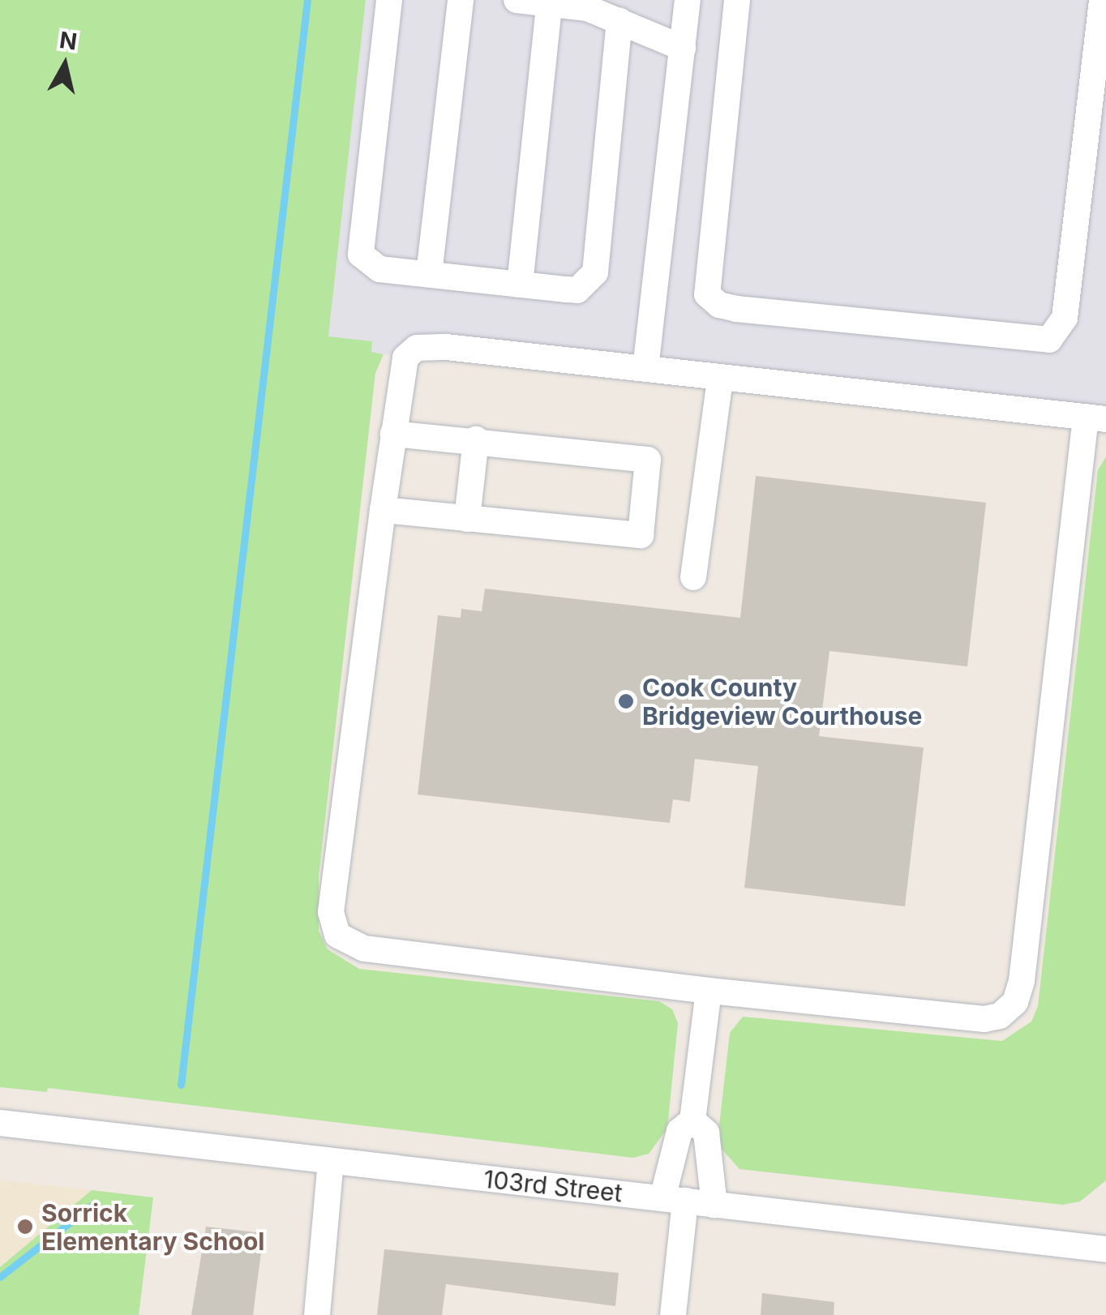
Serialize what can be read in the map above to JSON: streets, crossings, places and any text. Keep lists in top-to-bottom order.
{
  "streets": {
    "street": ["103rd Street"]
  },
  "places": ["Cook County Bridgeview Courthouse", "Sorrick Elementary School"],
  "north": "top"
}
